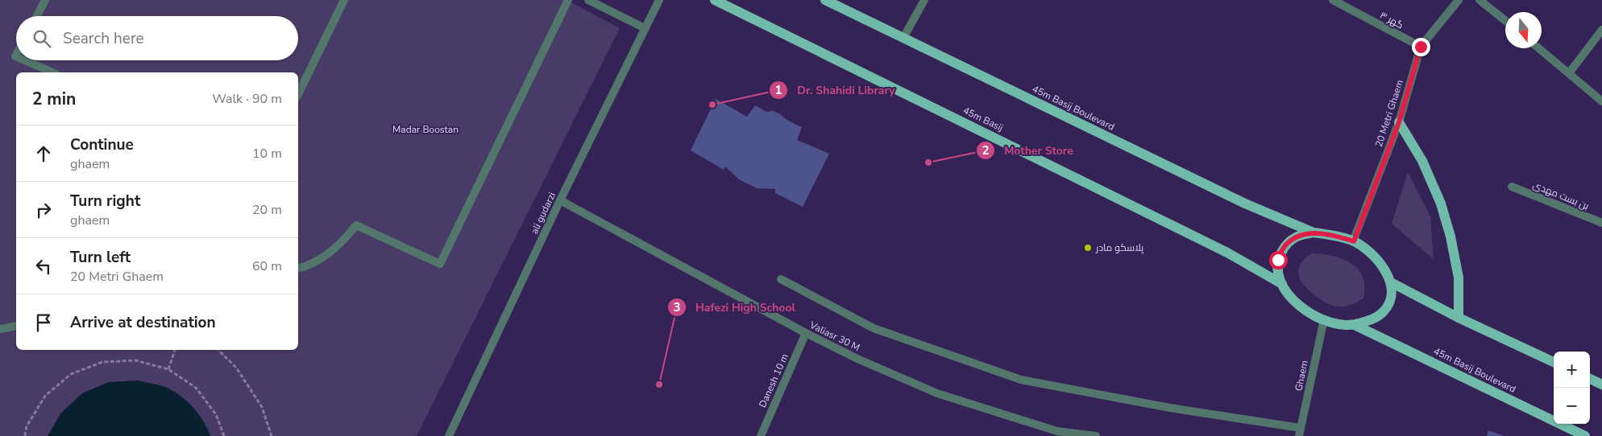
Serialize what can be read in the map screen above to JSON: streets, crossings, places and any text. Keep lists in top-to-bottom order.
{
  "streets": {
    "main road": ["45m Basij Boulevard", "45m Basij"],
    "street": [
      "گهر ۳",
      "20 Metri Ghaem",
      "بن بست مهدی",
      "ali gudarzi",
      "Valiasr 30 M",
      "Ghaem",
      "Danesh 10 m"
    ]
  },
  "crossings": [
    ["گهر ۳", "20 Metri Ghaem"],
    ["45m Basij Boulevard", "20 Metri Ghaem"],
    ["45m Basij Boulevard", "45m Basij"],
    ["45m Basij Boulevard", "Ghaem"],
    ["20 Metri Ghaem", "45m Basij"],
    ["20 Metri Ghaem", "Ghaem"],
    ["45m Basij", "Ghaem"],
    ["ali gudarzi", "Valiasr 30 M"],
    ["Valiasr 30 M", "Danesh 10 m"]
  ],
  "parks": ["Madar Boostan"],
  "places": [
    "Dr. Shahidi Library",
    "Mother Store",
    "پلاسکو مادر",
    "Hafezi High School"
  ],
  "north": "bottom",
  "page": {
    "search": "Search here",
    "heading": ["2 min", "Walk · 90 m"],
    "list": [
      ["Continue", "ghaem", "10 m"],
      ["Turn right", "ghaem", "20 m"],
      ["Turn left", "20 Metri Ghaem", "60 m"],
      "Arrive at destination"
    ],
    "map_buttons": ["+", "−"]
  }
}
